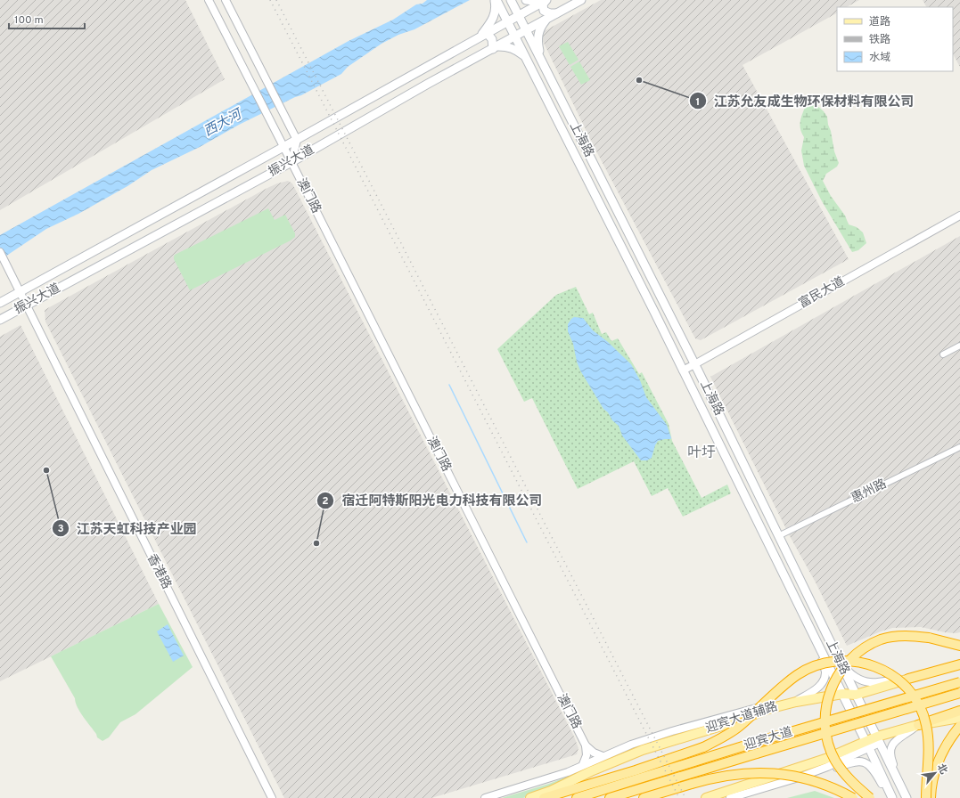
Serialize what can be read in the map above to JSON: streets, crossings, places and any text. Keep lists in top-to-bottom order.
{
  "streets": {
    "highway": ["迎宾大道"],
    "main road": ["上海路", "振兴大道", "迎宾大道辅路"],
    "street": [
      "澳门路",
      "富民大道",
      "惠州路",
      "香港路"
    ]
  },
  "crossings": [
    ["上海路", "振兴大道"],
    ["上海路", "富民大道"],
    ["上海路", "惠州路"],
    ["上海路", "迎宾大道辅路"],
    ["振兴大道", "澳门路"],
    ["振兴大道", "香港路"]
  ],
  "districts": ["叶圩"],
  "water": ["西大河"],
  "places": ["江苏允友成生物环保材料有限公司", "江苏天虹科技产业园", "宿迁阿特斯阳光电力科技有限公司"],
  "legend": ["道路", "铁路", "水域"],
  "scale_bar": "100 m",
  "north": "top right"
}
